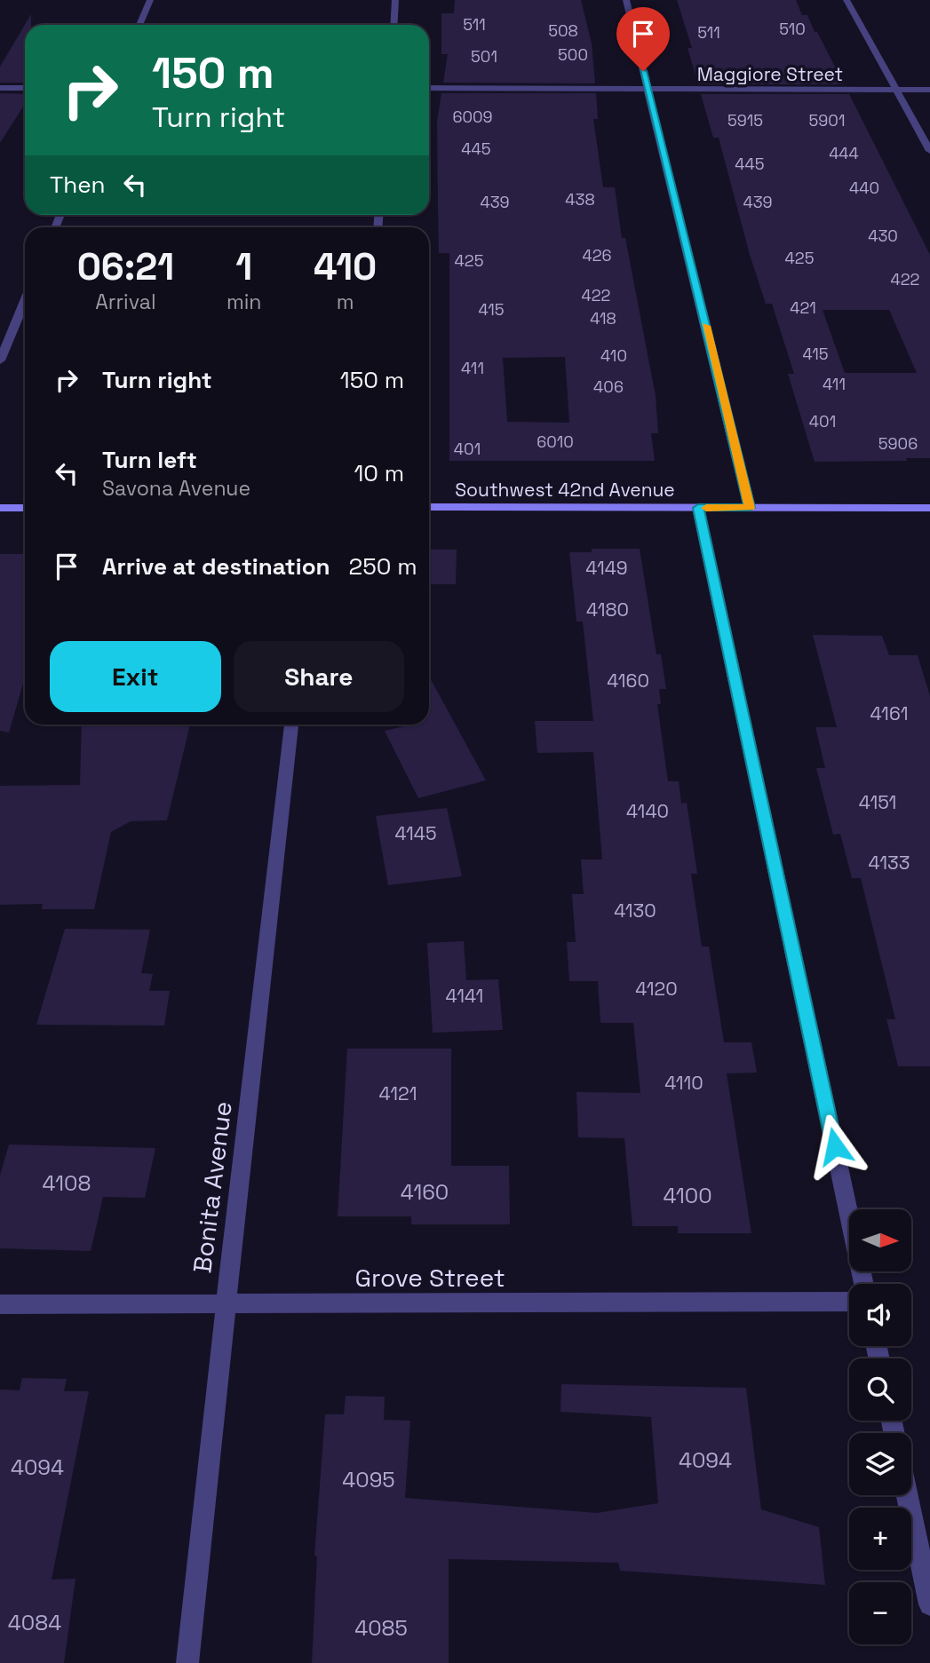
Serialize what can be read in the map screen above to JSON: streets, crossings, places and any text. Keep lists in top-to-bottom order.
{
  "streets": {
    "main road": ["Southwest 42nd Avenue"],
    "street": ["Maggiore Street", "Bonita Avenue", "Grove Street"]
  },
  "crossings": [
    ["Bonita Avenue", "Grove Street"]
  ],
  "house_numbers": [
    "511",
    "510",
    "508",
    "511",
    "500",
    "501",
    "6009",
    "5915",
    "5901",
    "445",
    "444",
    "445",
    "440",
    "438",
    "439",
    "439",
    "430",
    "426",
    "425",
    "425",
    "422",
    "422",
    "421",
    "415",
    "418",
    "415",
    "410",
    "411",
    "411",
    "406",
    "401",
    "6010",
    "5906",
    "401",
    "4149",
    "4180",
    "4160",
    "4161",
    "4151",
    "4140",
    "4145",
    "4133",
    "4130",
    "4120",
    "4141",
    "4110",
    "4121",
    "4108",
    "4160",
    "4100",
    "4094",
    "4094",
    "4095",
    "4084",
    "4085"
  ],
  "north": "right",
  "page": {
    "turn": ["150 m", "Turn right"],
    "then": "Then",
    "eta": [
      "06:21",
      "Arrival",
      "1",
      "min",
      "410",
      "m"
    ],
    "list": [
      {
        "name": "Turn right",
        "value": "150 m"
      },
      {
        "name": "Turn left",
        "note": "Savona Avenue",
        "value": "10 m"
      },
      {
        "name": "Arrive at destination",
        "value": "250 m"
      }
    ],
    "buttons": ["Exit", "Share"],
    "map_buttons": ["+", "−"]
  }
}
